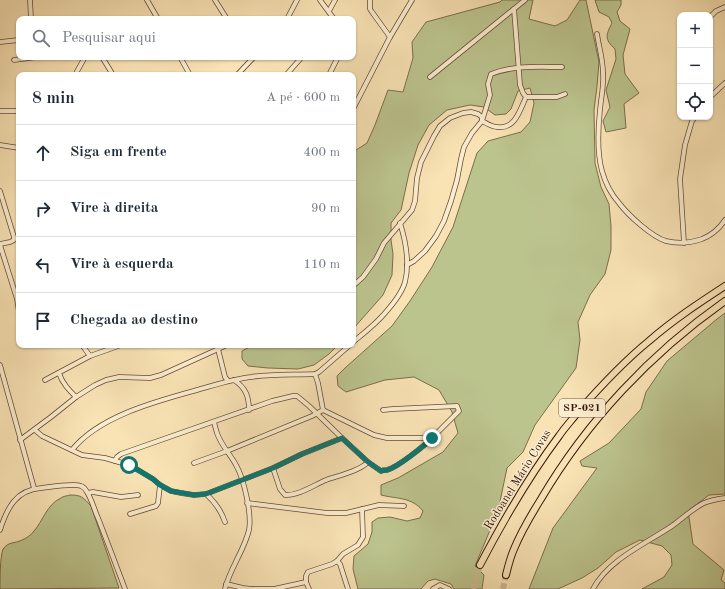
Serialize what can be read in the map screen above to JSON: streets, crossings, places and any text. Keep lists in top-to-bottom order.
{
  "streets": {
    "highway": ["SP-021", "Rodoanel Mário Covas"]
  },
  "page": {
    "map_buttons": ["+", "−"],
    "search": "Pesquisar aqui",
    "heading": ["8 min", "A pé · 600 m"],
    "list": [
      ["Siga em frente", "400 m"],
      ["Vire à direita", "90 m"],
      ["Vire à esquerda", "110 m"],
      "Chegada ao destino"
    ]
  }
}
